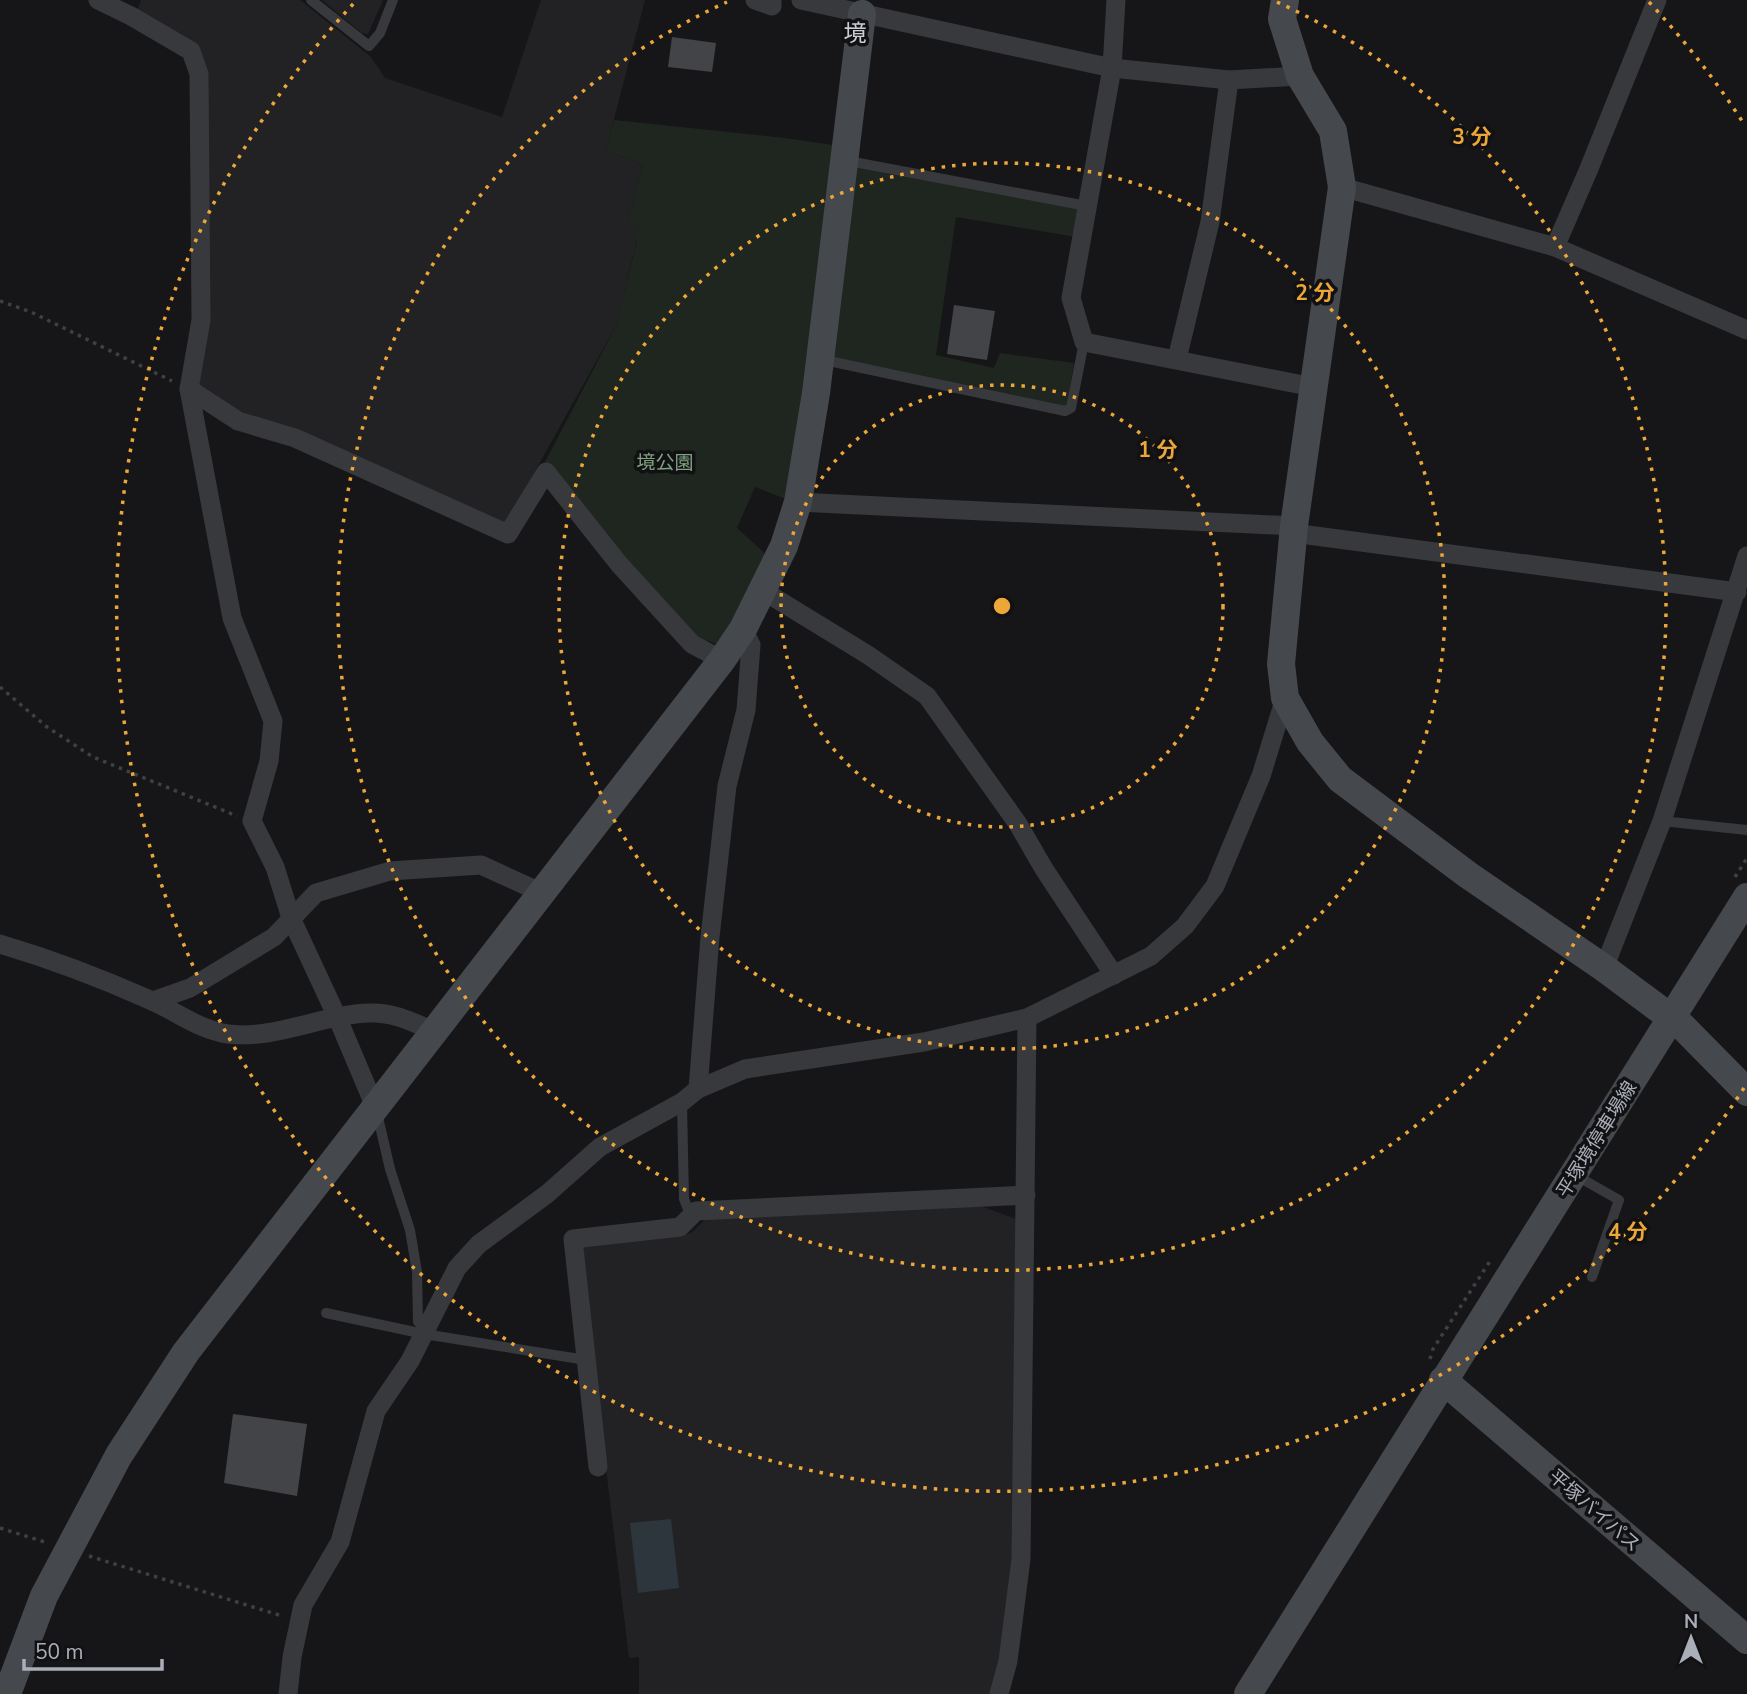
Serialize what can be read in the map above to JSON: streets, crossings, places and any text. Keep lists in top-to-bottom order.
{
  "streets": {
    "street": ["平塚境停車場線", "平塚バイパス"]
  },
  "crossings": [
    ["平塚境停車場線", "平塚バイパス"]
  ],
  "districts": ["境"],
  "parks": ["境公園"],
  "scale_bar": "50 m",
  "north": "top",
  "rings": [
    "3 分",
    "2 分",
    "1 分",
    "4 分"
  ]
}
